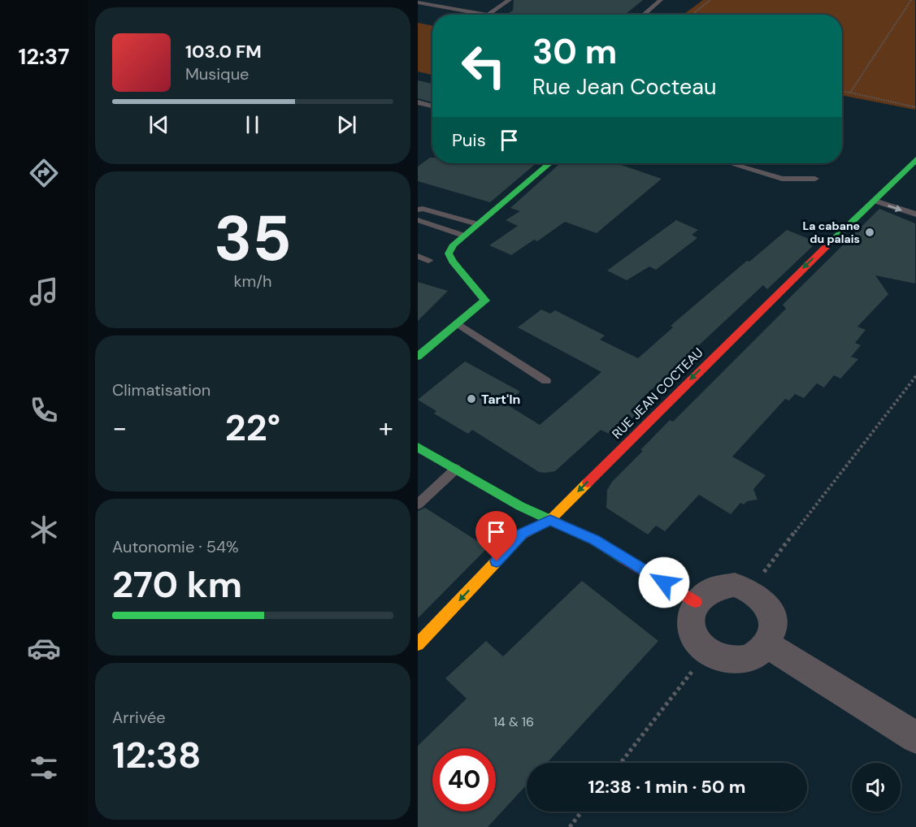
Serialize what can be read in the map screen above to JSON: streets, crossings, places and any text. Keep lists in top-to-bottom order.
{
  "streets": {
    "street": ["RUE JEAN COCTEAU"]
  },
  "one_way": ["RUE JEAN COCTEAU"],
  "places": ["La cabane du palais", "Tart'In"],
  "house_numbers": ["14 & 16"],
  "page": {
    "tabs": "12:37",
    "turn": ["30 m", "Rue Jean Cocteau"],
    "song": ["103.0 FM", "Musique"],
    "then": "Puis",
    "tile": [
      ["35", "km/h"],
      "Climatisation",
      ["Autonomie · 54%", "270 km"],
      ["Arrivée", "12:38"]
    ],
    "heat": ["−", "22°", "+"],
    "limit": "40",
    "trip": "12:38 · 1 min · 50 m"
  }
}
